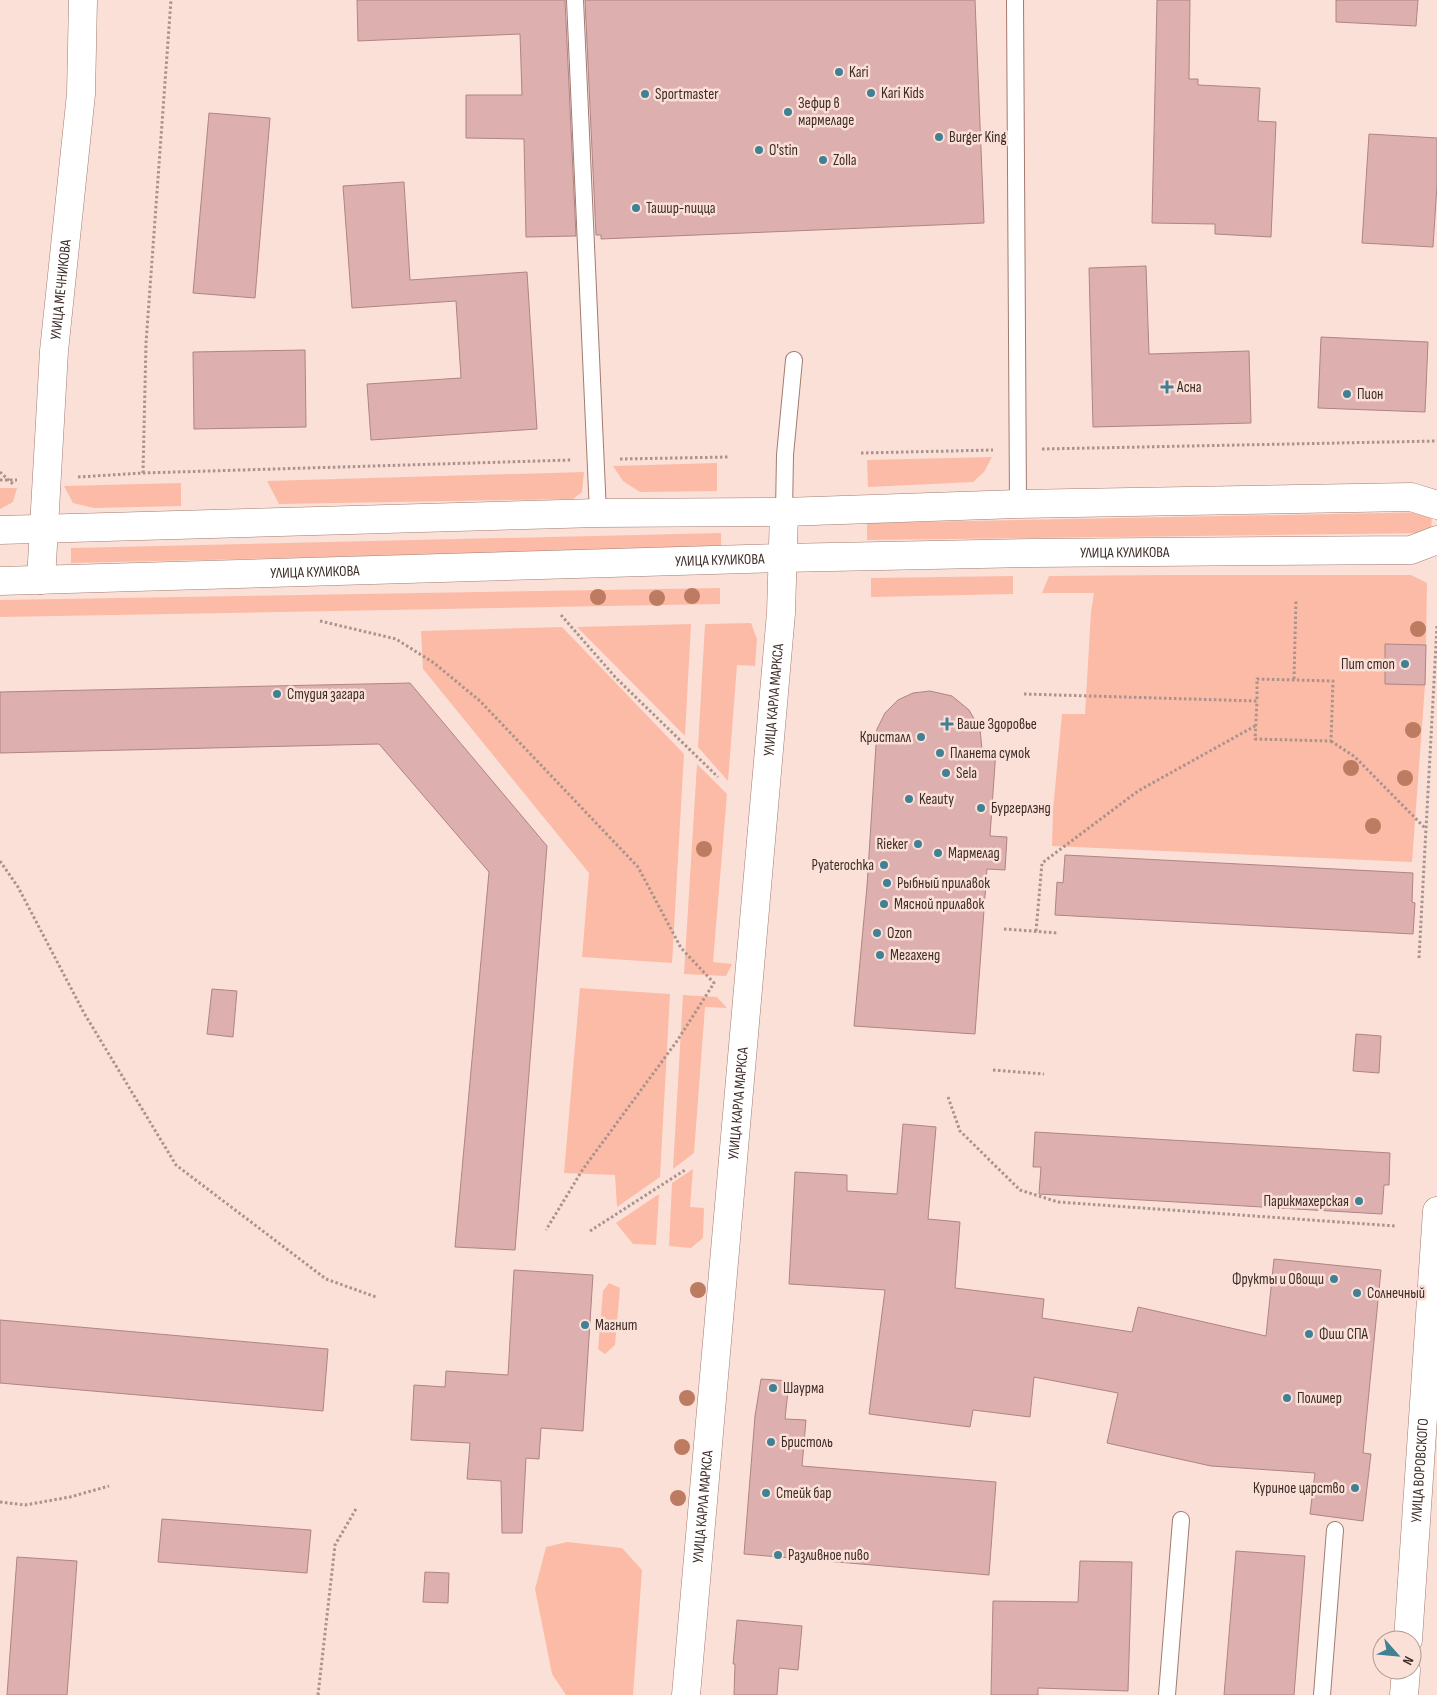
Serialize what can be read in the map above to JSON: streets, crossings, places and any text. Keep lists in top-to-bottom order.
{
  "streets": {
    "main road": [
      "УЛИЦА МЕЧНИКОВА",
      "УЛИЦА КУЛИКОВА",
      "УЛИЦА КАРЛА МАРКСА",
      "УЛИЦА ВОРОВСКОГО"
    ]
  },
  "crossings": [
    ["УЛИЦА МЕЧНИКОВА", "УЛИЦА КУЛИКОВА"],
    ["УЛИЦА КУЛИКОВА", "УЛИЦА КАРЛА МАРКСА"]
  ],
  "places": {
    "other": [
      "Kari",
      "Kari Kids",
      "Sportmaster",
      "Зефир в мармеладе",
      "Burger King",
      "O'stin",
      "Zolla",
      "Ташир-пицца",
      "Пион",
      "Пит стоп",
      "Студия загара",
      "Кристалл",
      "Планета сумок",
      "Sela",
      "Keauty",
      "Бургерлэнд",
      "Rieker",
      "Мармелад",
      "Pyaterochka",
      "Рыбный прилавок",
      "Мясной прилавок",
      "Ozon",
      "Мегахенд",
      "Парикмахерская",
      "Фрукты и Овощи",
      "Солнечный",
      "Магнит",
      "Фиш СПА",
      "Шаурма",
      "Полимер",
      "Бристоль",
      "Куриное царство",
      "Стейк бар",
      "Разливное пиво"
    ],
    "health": ["Асна", "Ваше Здоровье"]
  },
  "north": "bottom right"
}
